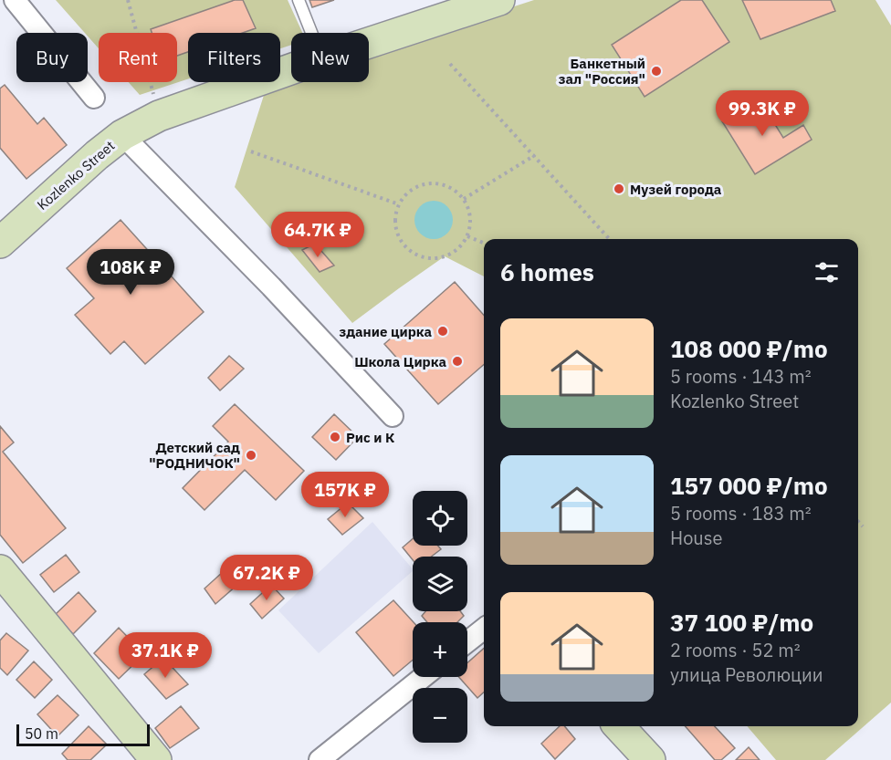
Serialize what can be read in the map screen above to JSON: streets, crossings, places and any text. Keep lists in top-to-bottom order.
{
  "streets": {
    "street": ["Kozlenko Street"]
  },
  "places": [
    "Банкетный зал \"Россия\"",
    "Музей города",
    "здание цирка",
    "Школа Цирка",
    "Рис и К",
    "Детский сад \"РОДНИЧОК\""
  ],
  "scale_bar": "50 m",
  "page": {
    "chip": [
      "Buy",
      "Rent",
      "Filters",
      "New"
    ],
    "price": [
      "99.3K ₽",
      "64.7K ₽",
      "108K ₽",
      "157K ₽",
      "67.2K ₽",
      "37.1K ₽"
    ],
    "heading": "6 homes",
    "list": [
      {
        "name": "108 000 ₽/mo",
        "note": "5 rooms · 143 m² · Kozlenko Street"
      },
      {
        "name": "157 000 ₽/mo",
        "note": "5 rooms · 183 m² · House"
      },
      {
        "name": "37 100 ₽/mo",
        "note": "2 rooms · 52 m² · улица Революции"
      }
    ],
    "map_buttons": ["+", "−"],
    "scale": "50 m"
  }
}
